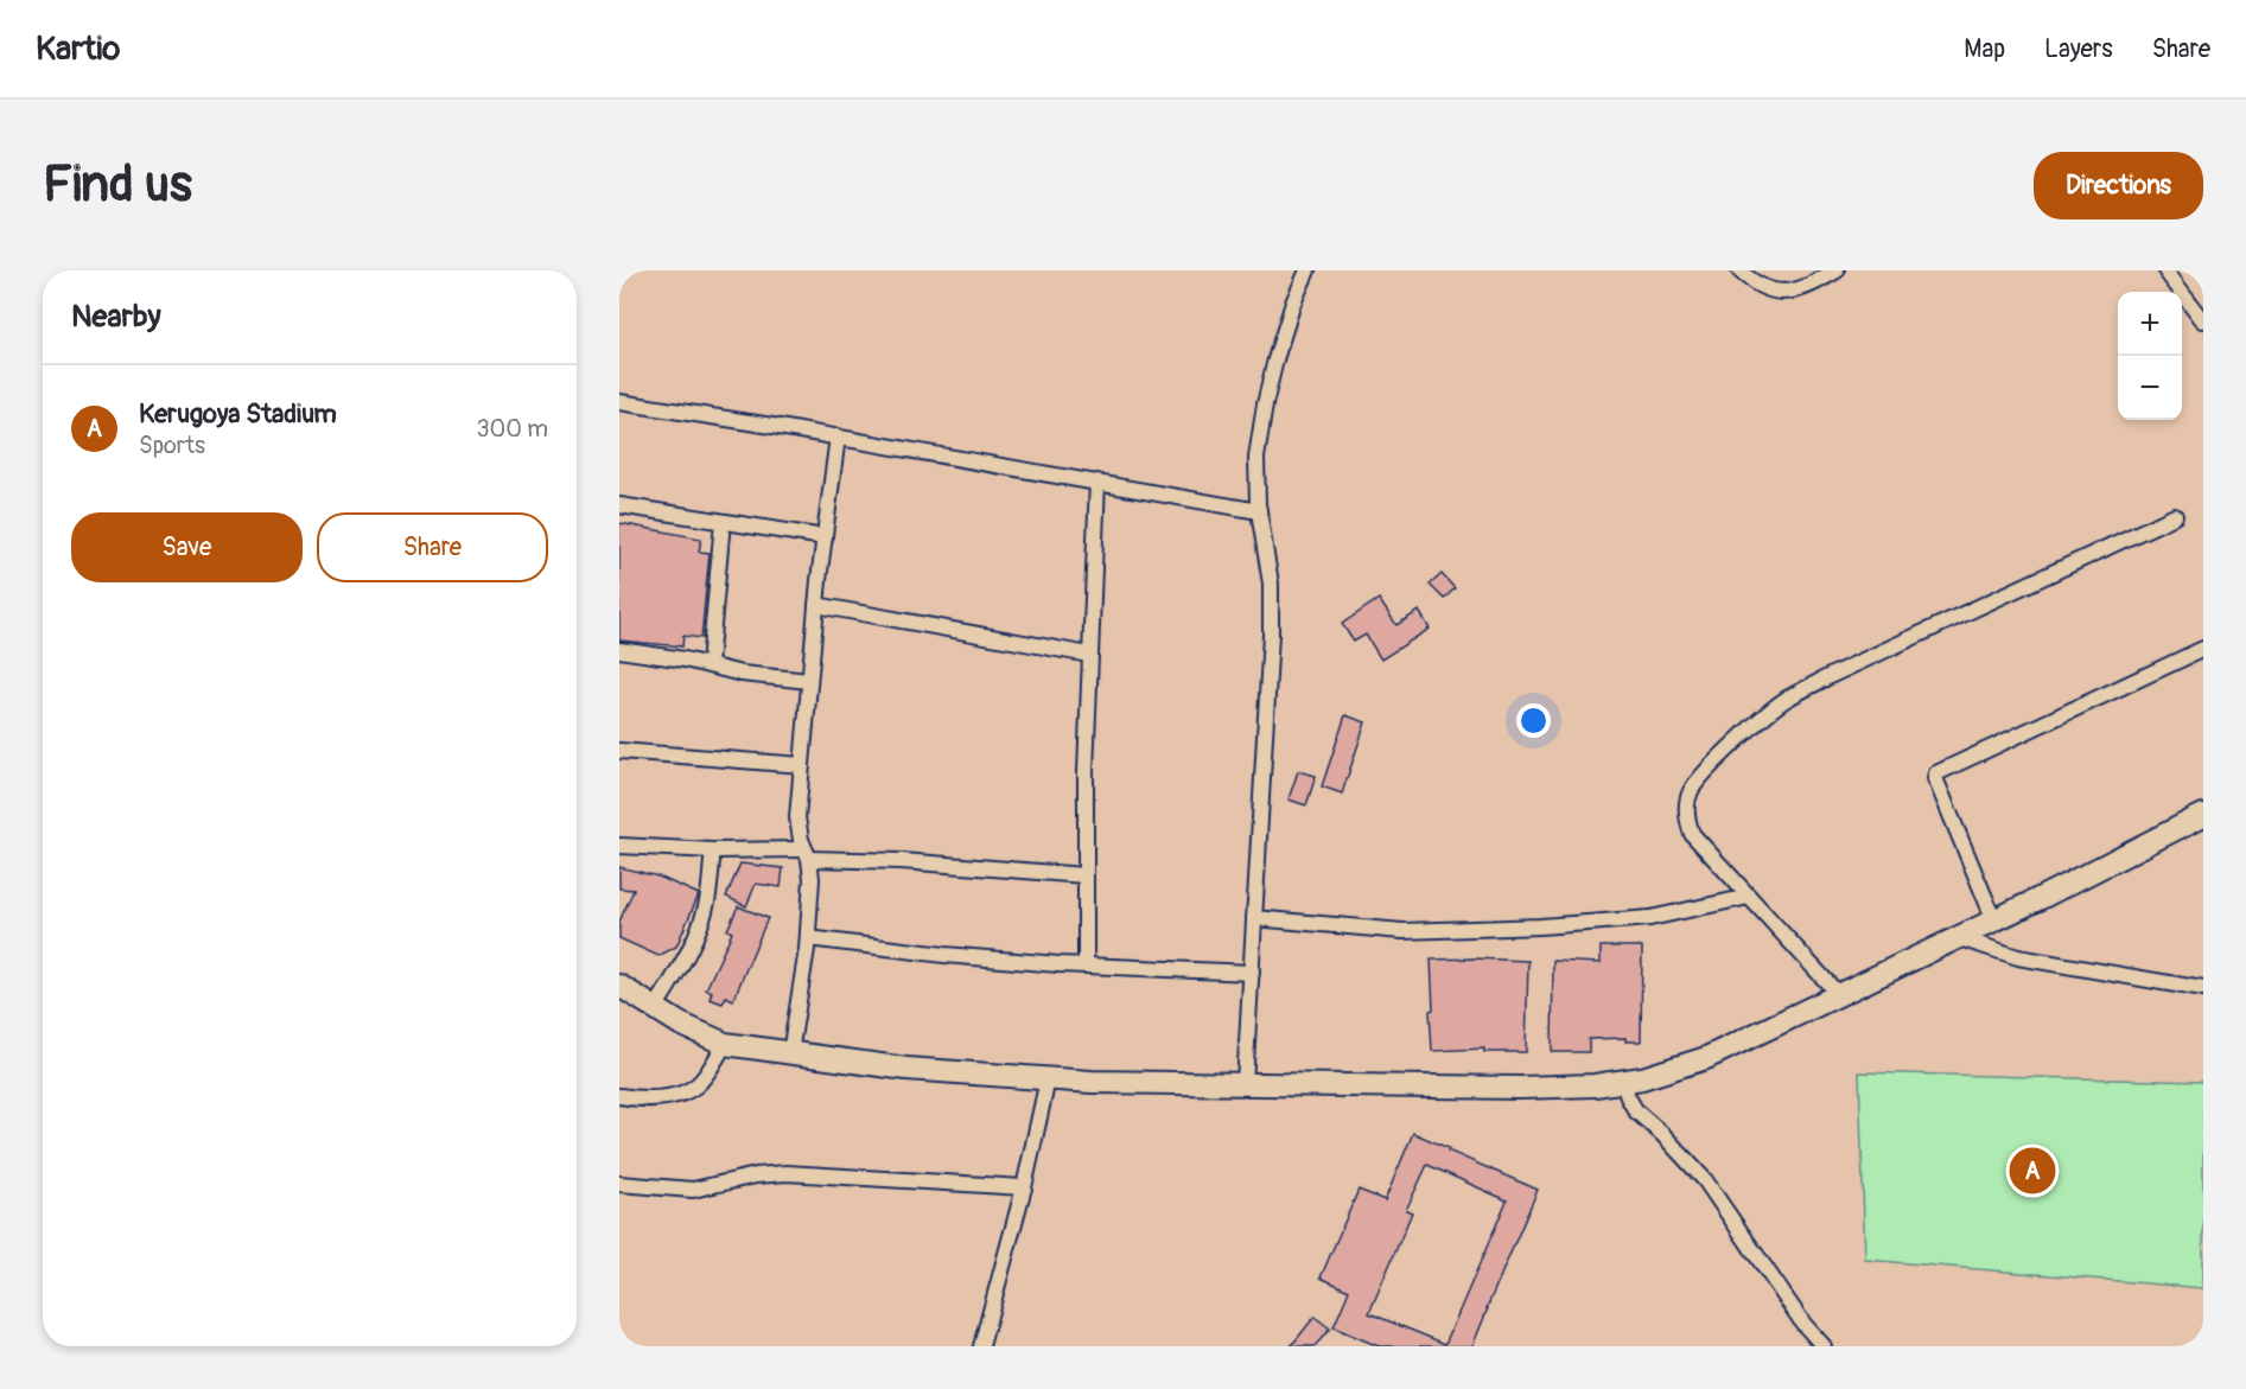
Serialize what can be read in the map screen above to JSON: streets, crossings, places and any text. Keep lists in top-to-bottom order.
{
  "page": {
    "header": "Kartio",
    "nav": ["Map", "Layers", "Share"],
    "buttons": [
      "Directions",
      ["Save", "Share"]
    ],
    "title": "Find us",
    "heading": "Nearby",
    "map_buttons": ["+", "−"],
    "list": [
      {
        "mark": "A",
        "name": "Kerugoya Stadium",
        "note": "Sports",
        "value": "300 m"
      }
    ],
    "pins": "A"
  }
}
